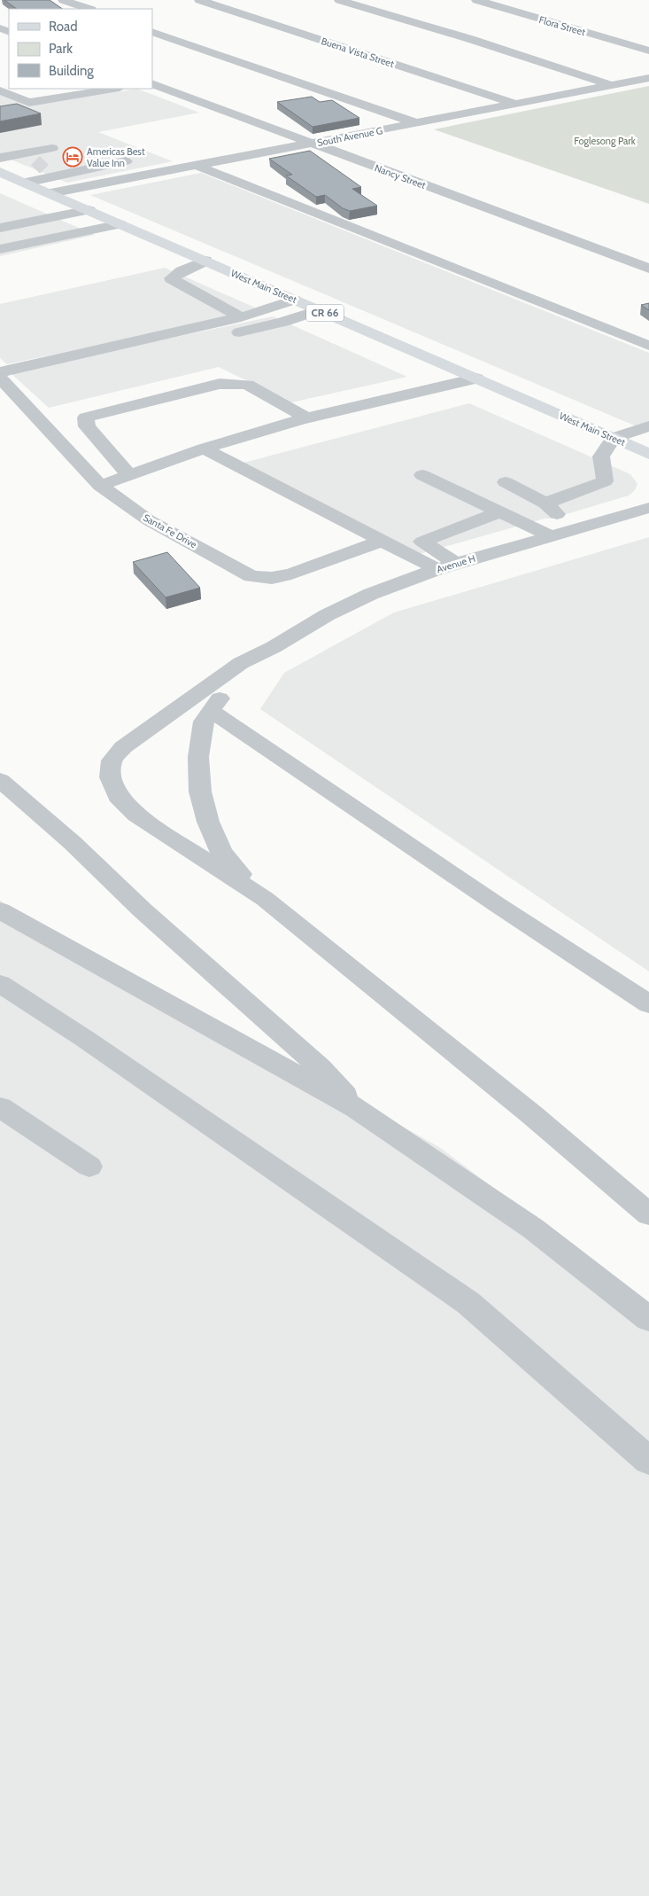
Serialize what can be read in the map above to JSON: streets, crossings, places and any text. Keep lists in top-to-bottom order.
{
  "streets": {
    "main road": ["West Main Street", "CR 66"],
    "street": [
      "Flora Street",
      "Buena Vista Street",
      "South Avenue G",
      "Nancy Street",
      "Santa Fe Drive",
      "Avenue H"
    ]
  },
  "crossings": [
    ["Buena Vista Street", "South Avenue G"],
    ["South Avenue G", "Nancy Street"],
    ["South Avenue G", "West Main Street"]
  ],
  "parks": ["Foglesong Park"],
  "places": {
    "hotel": ["Americas Best Value Inn"]
  },
  "legend": ["Road", "Park", "Building"]
}
